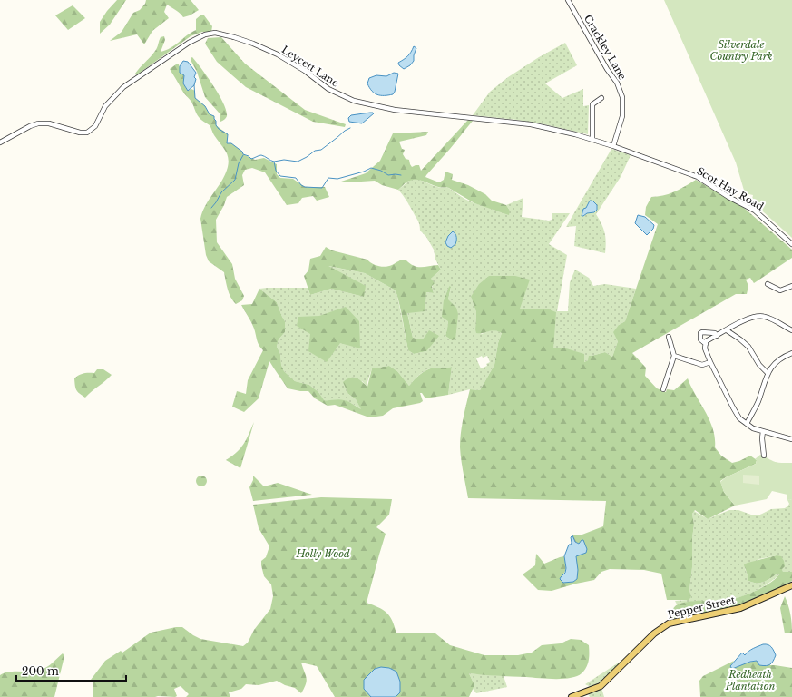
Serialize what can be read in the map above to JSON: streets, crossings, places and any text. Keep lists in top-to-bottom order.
{
  "streets": {
    "main road": ["Pepper Street"],
    "street": ["Crackley Lane", "Leycett Lane", "Scot Hay Road"]
  },
  "crossings": [
    ["Crackley Lane", "Leycett Lane"],
    ["Crackley Lane", "Scot Hay Road"],
    ["Leycett Lane", "Scot Hay Road"]
  ],
  "parks": ["Silverdale Country Park", "Holly Wood", "Redheath Plantation"],
  "scale_bar": "200 m"
}
